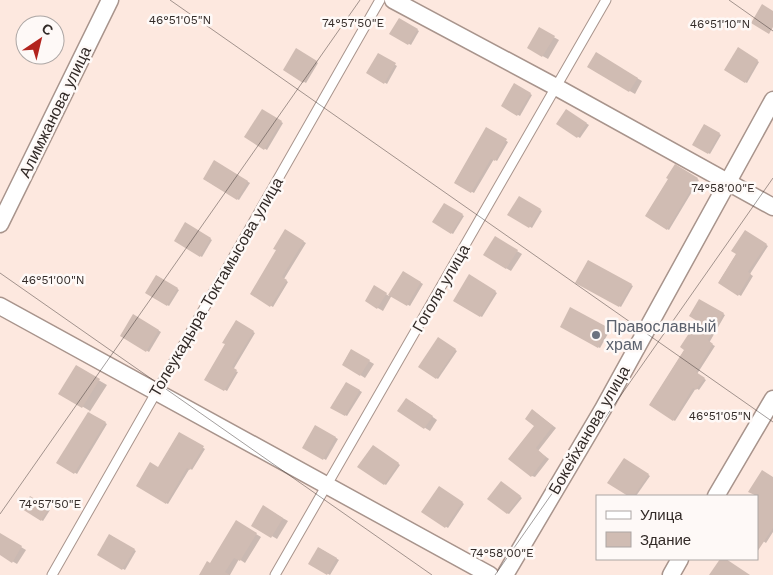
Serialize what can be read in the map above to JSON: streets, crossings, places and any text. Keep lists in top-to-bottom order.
{
  "streets": {
    "street": ["Алимжанова улица", "Бокейханова улица"],
    "lane": ["Толеукадыра Токтамысова улица", "Гоголя улица"]
  },
  "places": ["Православный храм"],
  "legend": ["Улица", "Здание"],
  "north": "top right",
  "coordinates": [
    "46°51'05\"N",
    "74°57'50\"E",
    "46°51'10\"N",
    "74°58'00\"E",
    "46°51'00\"N"
  ]
}
